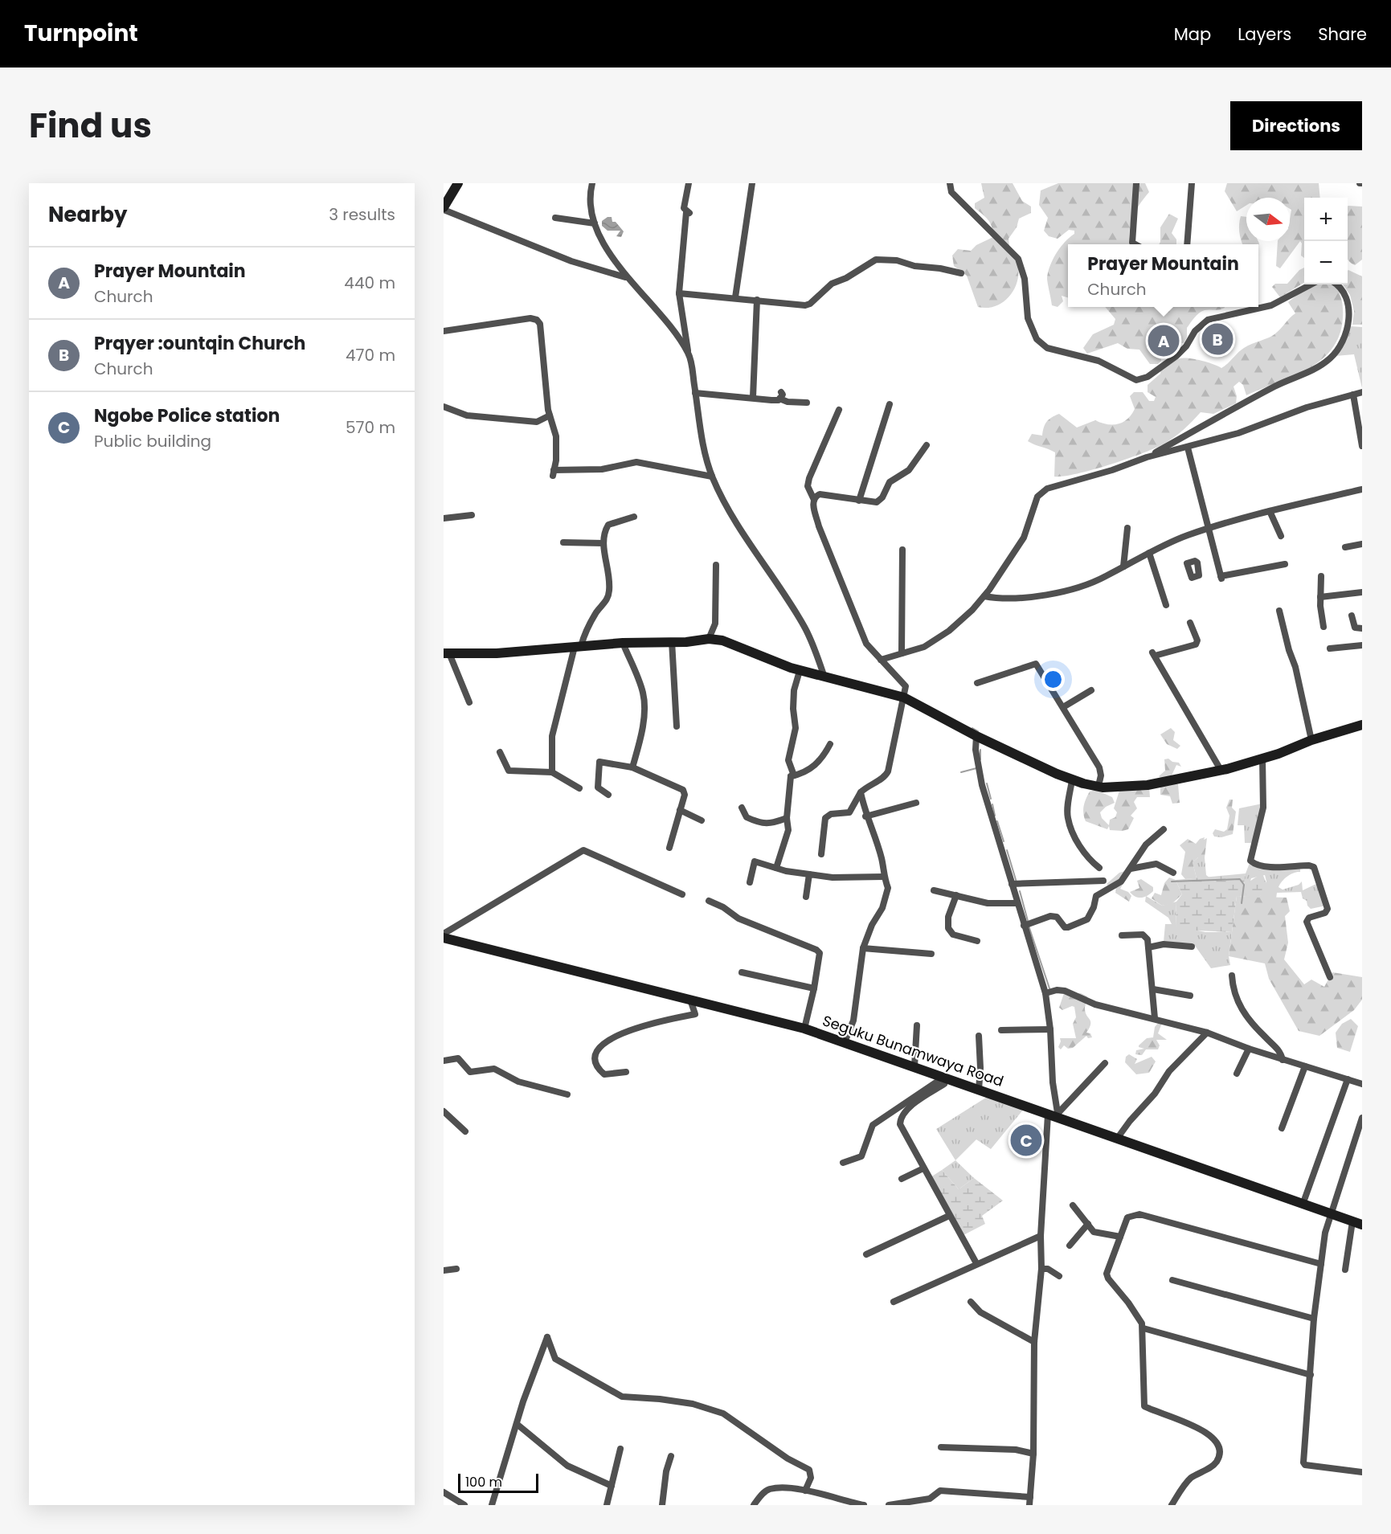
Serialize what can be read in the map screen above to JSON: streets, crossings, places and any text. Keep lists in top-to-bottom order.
{
  "streets": {
    "main road": ["Seguku Bunamwaya Road"]
  },
  "scale_bar": "100 m",
  "north": "right",
  "page": {
    "header": "Turnpoint",
    "nav": ["Map", "Layers", "Share"],
    "title": "Find us",
    "buttons": "Directions",
    "heading": ["Nearby", "3 results"],
    "map_buttons": ["+", "−"],
    "popup": ["Prayer Mountain", "Church"],
    "list": [
      {
        "mark": "A",
        "name": "Prayer Mountain",
        "note": "Church",
        "value": "440 m"
      },
      {
        "mark": "B",
        "name": "Prqyer :ountqin Church",
        "note": "Church",
        "value": "470 m"
      },
      {
        "mark": "C",
        "name": "Ngobe Police station",
        "note": "Public building",
        "value": "570 m"
      }
    ],
    "pins": ["B", "A", "C"],
    "scale": "100 m"
  }
}
